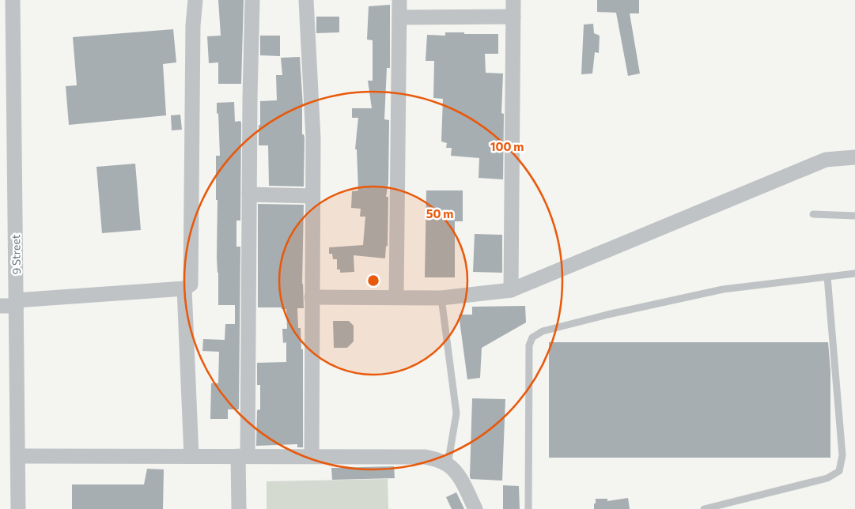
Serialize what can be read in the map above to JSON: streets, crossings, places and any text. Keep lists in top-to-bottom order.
{
  "streets": {
    "street": ["9 Street"]
  },
  "rings": ["100 m", "50 m"]
}
